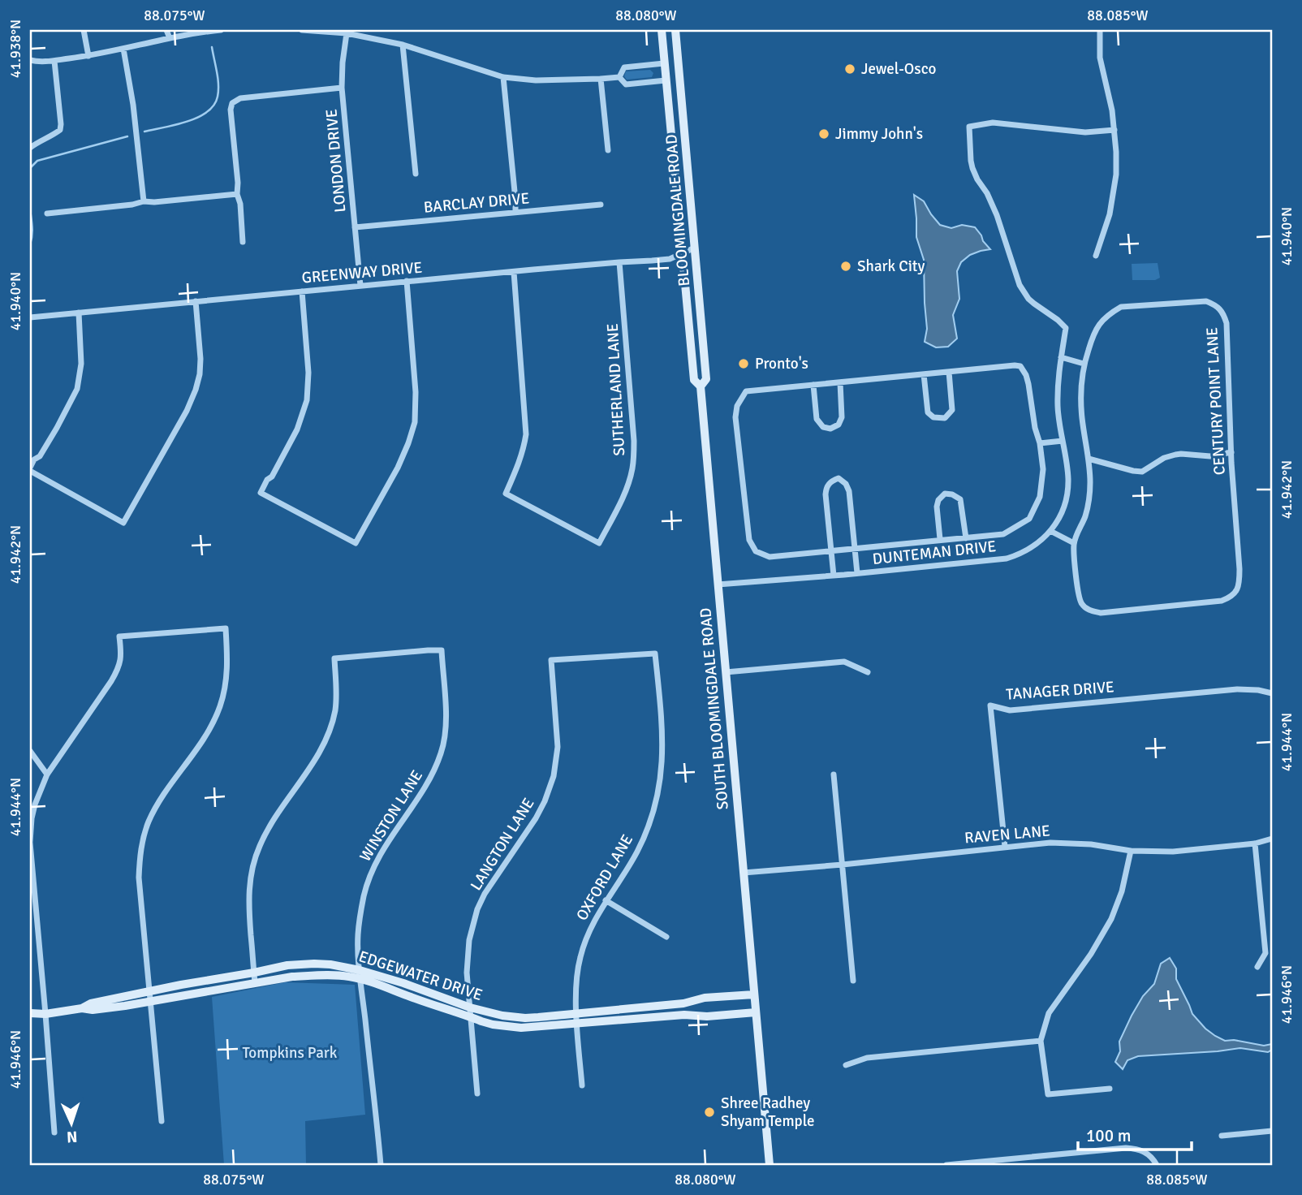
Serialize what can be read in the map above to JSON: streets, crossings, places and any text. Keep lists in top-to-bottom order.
{
  "streets": {
    "main road": ["BLOOMINGDALE ROAD", "SOUTH BLOOMINGDALE ROAD", "EDGEWATER DRIVE"],
    "street": [
      "LONDON DRIVE",
      "BARCLAY DRIVE",
      "GREENWAY DRIVE",
      "SUTHERLAND LANE",
      "CENTURY POINT LANE",
      "DUNTEMAN DRIVE",
      "TANAGER DRIVE",
      "WINSTON LANE",
      "RAVEN LANE",
      "LANGTON LANE",
      "OXFORD LANE"
    ]
  },
  "crossings": [
    ["LONDON DRIVE", "BARCLAY DRIVE"],
    ["LONDON DRIVE", "GREENWAY DRIVE"],
    ["BLOOMINGDALE ROAD", "GREENWAY DRIVE"],
    ["BLOOMINGDALE ROAD", "SOUTH BLOOMINGDALE ROAD"],
    ["GREENWAY DRIVE", "SUTHERLAND LANE"],
    ["GREENWAY DRIVE", "SOUTH BLOOMINGDALE ROAD"],
    ["DUNTEMAN DRIVE", "SOUTH BLOOMINGDALE ROAD"],
    ["TANAGER DRIVE", "RAVEN LANE"],
    ["SOUTH BLOOMINGDALE ROAD", "RAVEN LANE"],
    ["SOUTH BLOOMINGDALE ROAD", "EDGEWATER DRIVE"],
    ["WINSTON LANE", "EDGEWATER DRIVE"],
    ["LANGTON LANE", "OXFORD LANE"],
    ["LANGTON LANE", "EDGEWATER DRIVE"],
    ["OXFORD LANE", "EDGEWATER DRIVE"]
  ],
  "parks": ["Tompkins Park"],
  "places": [
    "Jewel-Osco",
    "Jimmy John's",
    "Shark City",
    "Pronto's",
    "Shree Radhey Shyam Temple"
  ],
  "scale_bar": "100 m",
  "north": "bottom",
  "coordinates": [
    "88.075°W",
    "88.080°W",
    "88.085°W",
    "41.938°N",
    "41.940°N",
    "41.942°N",
    "41.944°N",
    "41.946°N"
  ]
}
